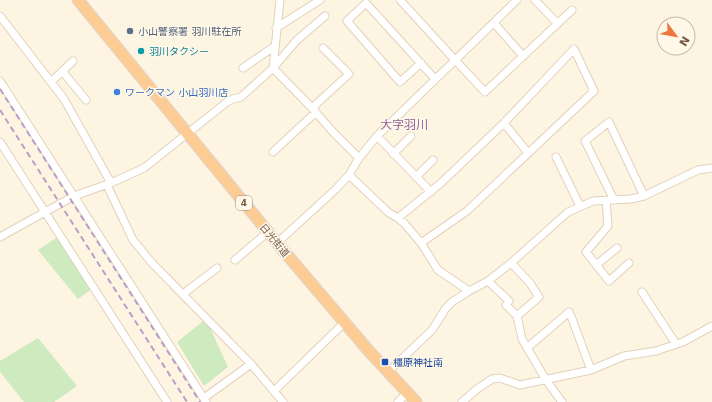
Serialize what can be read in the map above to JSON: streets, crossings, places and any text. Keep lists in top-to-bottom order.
{
  "streets": {
    "highway": ["4", "日光街道"]
  },
  "districts": ["大字羽川"],
  "places": {
    "other": ["小山警察署 羽川駐在所", "羽川タクシー", "ワークマン 小山羽川店"],
    "transit": ["橿原神社南"]
  },
  "north": "bottom right"
}
